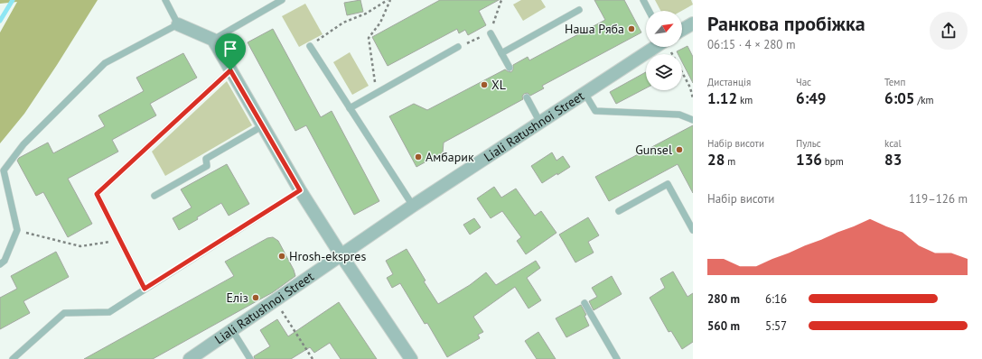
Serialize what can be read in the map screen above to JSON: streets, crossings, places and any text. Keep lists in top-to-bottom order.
{
  "streets": {
    "street": ["Liali Ratushnoi Street"]
  },
  "places": [
    "Наша Ряба",
    "XL",
    "Gunsel",
    "Амбарик",
    "Hrosh-ekspres",
    "Еліз"
  ],
  "north": "top right",
  "page": {
    "heading": ["Ранкова пробіжка", "06:15 · 4 × 280 m"],
    "stats": [
      ["Дистанція", "1.12 km"],
      ["Час", "6:49"],
      ["Темп", "6:05 /km"],
      ["Набір висоти", "28 m"],
      ["Пульс", "136 bpm"],
      ["kcal", "83"]
    ],
    "chart": ["Набір висоти", "119–126 m"],
    "list": [
      {
        "name": "280 m",
        "note": "6:16"
      },
      {
        "name": "560 m",
        "note": "5:57"
      }
    ]
  }
}
